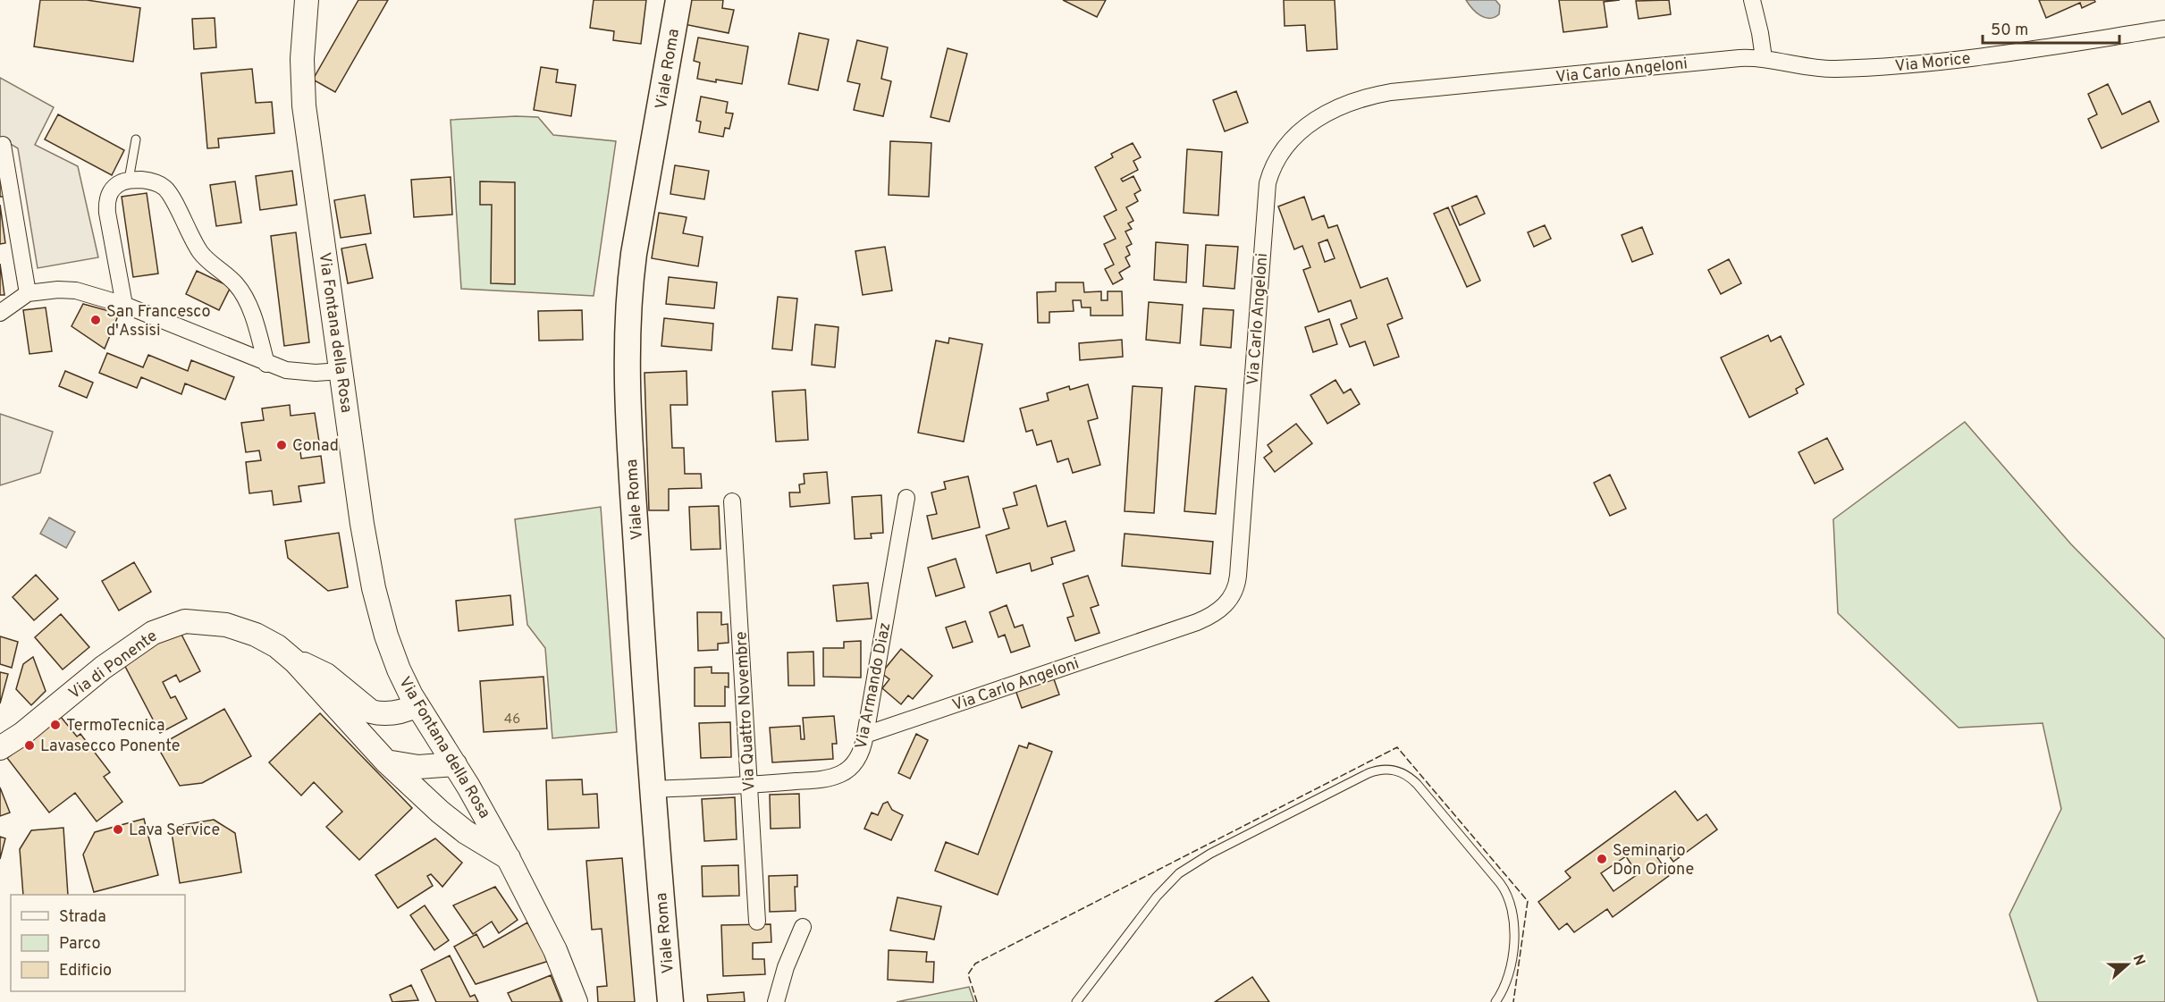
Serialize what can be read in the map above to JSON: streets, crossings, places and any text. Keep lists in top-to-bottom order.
{
  "streets": {
    "main road": ["Viale Roma", "Via Fontana della Rosa", "Via di Ponente"],
    "street": [
      "Via Morice",
      "Via Carlo Angeloni",
      "Via Armando Diaz",
      "Via Quattro Novembre"
    ]
  },
  "crossings": [
    ["Via Morice", "Via Carlo Angeloni"],
    ["Viale Roma", "Via Armando Diaz"],
    ["Via Carlo Angeloni", "Via Armando Diaz"],
    ["Via Fontana della Rosa", "Via di Ponente"],
    ["Via Armando Diaz", "Via Quattro Novembre"]
  ],
  "places": [
    "San Francesco d'Assisi",
    "Conad",
    "TermoTecnica",
    "Lavasecco Ponente",
    "Lava Service",
    "Seminario Don Orione"
  ],
  "house_numbers": ["46"],
  "legend": ["Strada", "Parco", "Edificio"],
  "scale_bar": "50 m",
  "north": "right"
}
